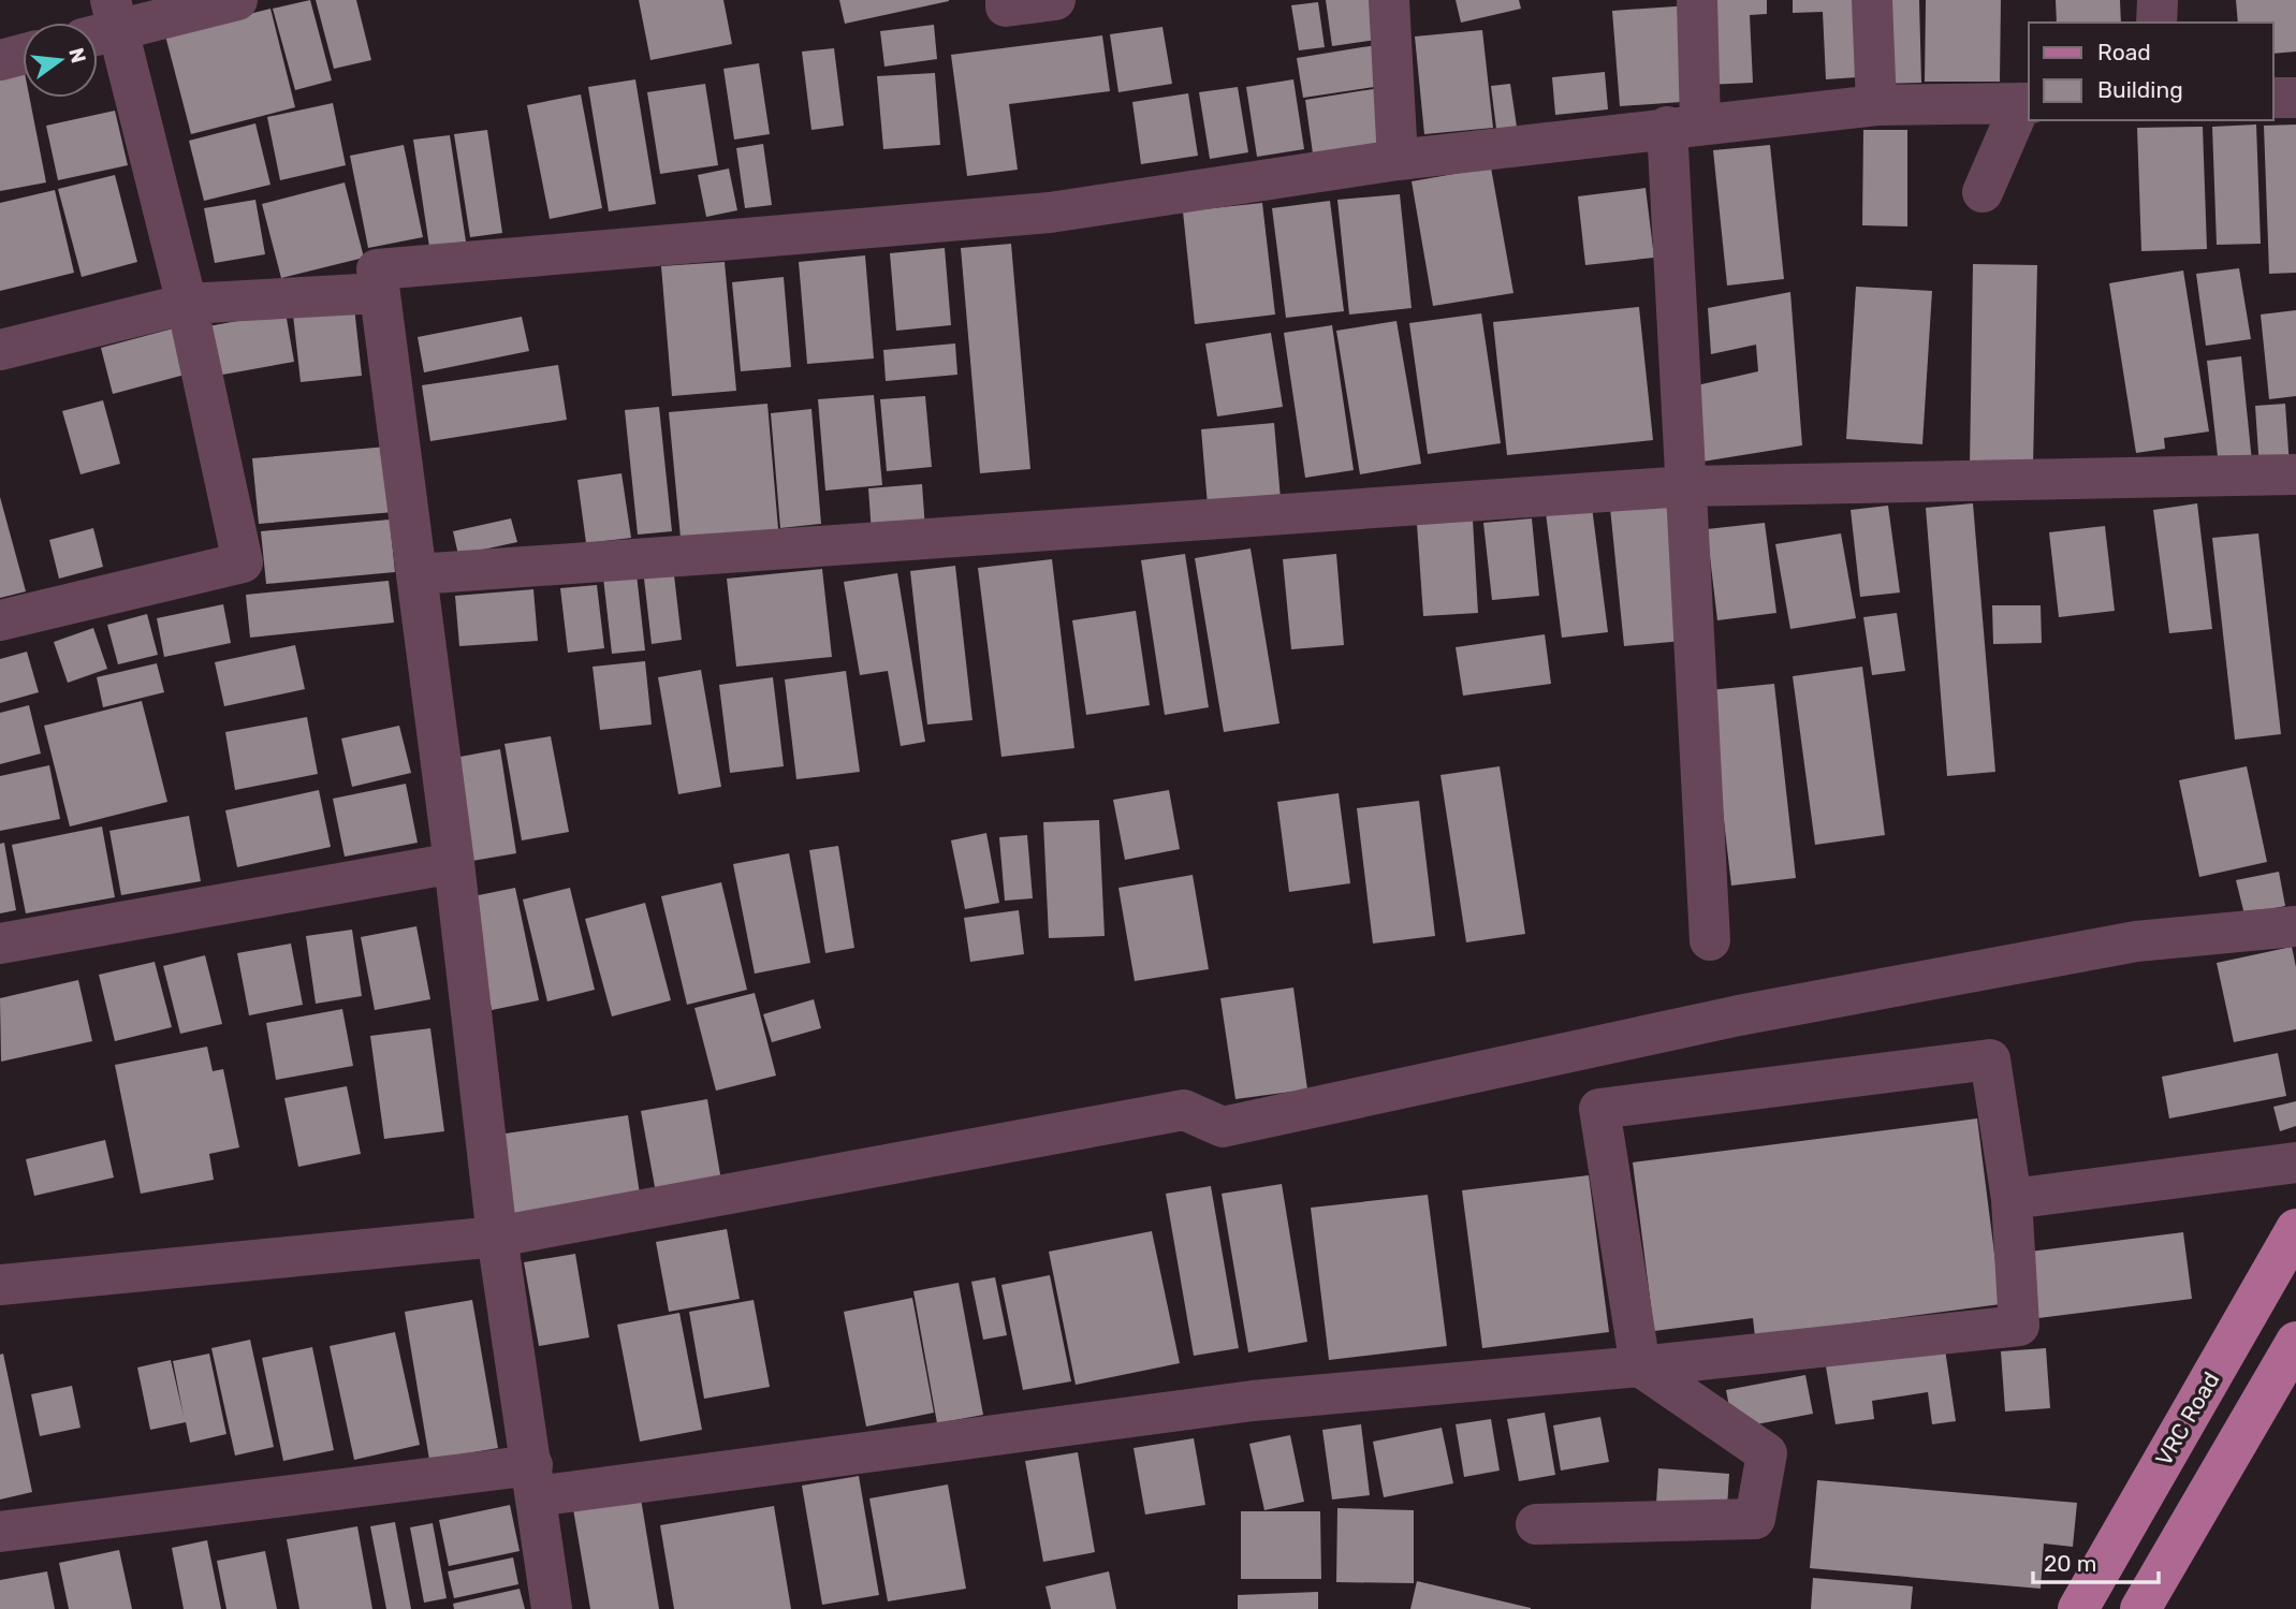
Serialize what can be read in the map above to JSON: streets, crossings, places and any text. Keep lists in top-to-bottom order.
{
  "streets": {
    "main road": ["VRC Road"]
  },
  "legend": ["Road", "Building"],
  "scale_bar": "20 m",
  "north": "right"
}
